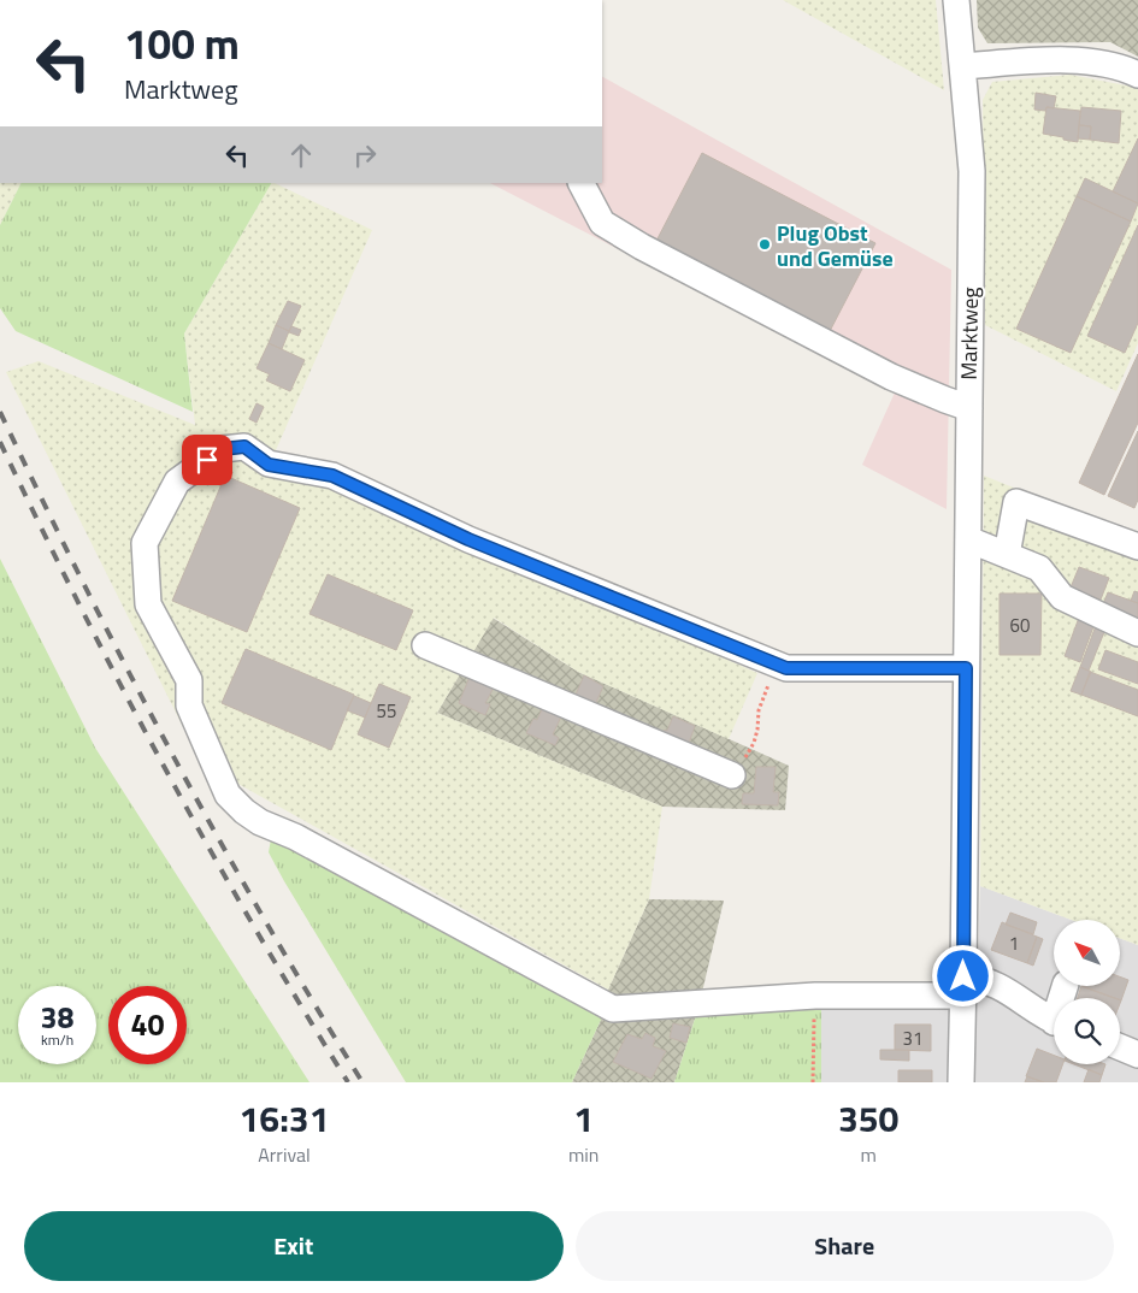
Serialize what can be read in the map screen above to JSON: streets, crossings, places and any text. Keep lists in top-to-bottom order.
{
  "streets": {
    "street": ["Marktweg"]
  },
  "places": ["Plug Obst und Gemüse"],
  "house_numbers": [
    "60",
    "55",
    "1",
    "31"
  ],
  "north": "top left",
  "page": {
    "turn": ["100 m", "Marktweg"],
    "speed": "38 km/h",
    "limit": "40",
    "eta": [
      "16:31",
      "Arrival",
      "1",
      "min",
      "350",
      "m"
    ],
    "buttons": ["Exit", "Share"]
  }
}
